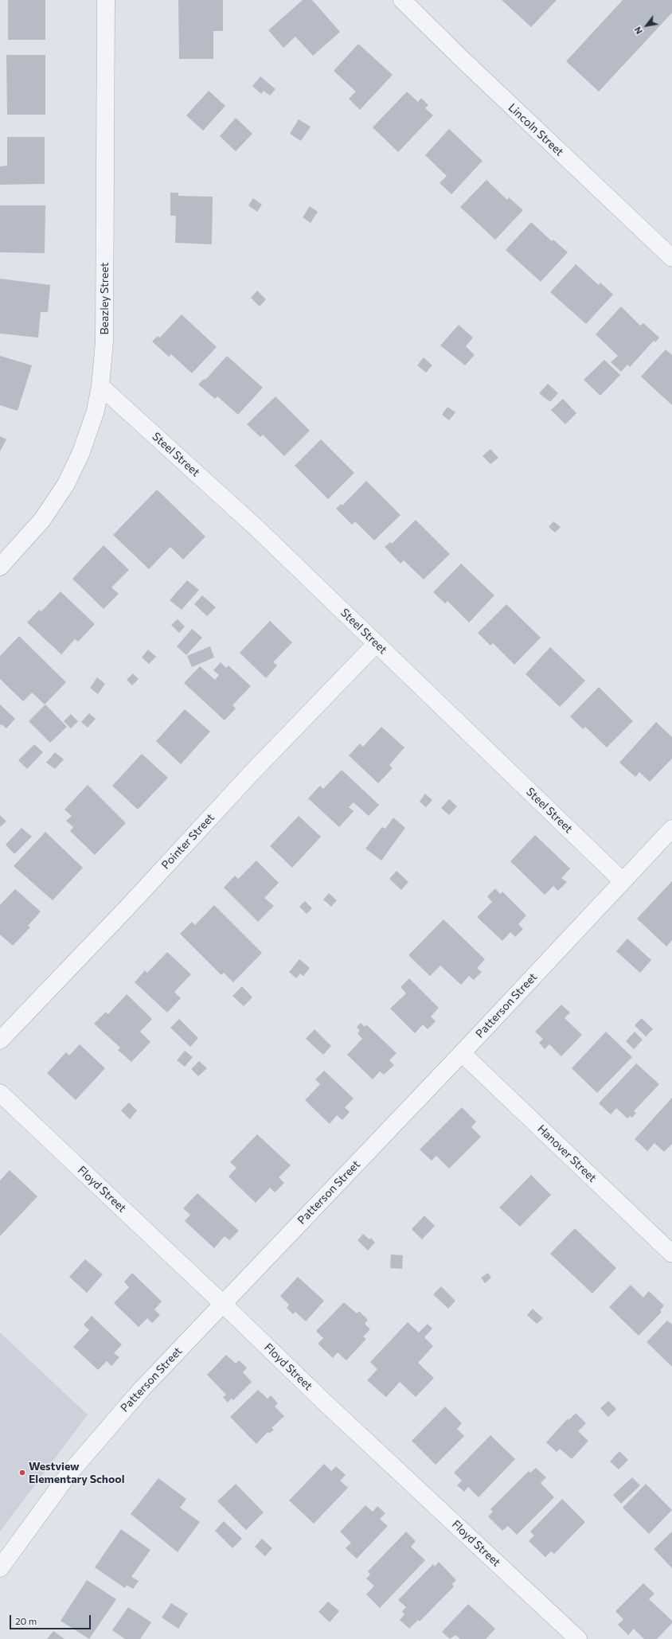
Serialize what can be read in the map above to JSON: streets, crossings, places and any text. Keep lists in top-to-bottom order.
{
  "streets": {
    "street": [
      "Lincoln Street",
      "Beazley Street",
      "Steel Street",
      "Pointer Street",
      "Patterson Street",
      "Hanover Street",
      "Floyd Street"
    ]
  },
  "crossings": [
    ["Beazley Street", "Steel Street"],
    ["Steel Street", "Pointer Street"],
    ["Steel Street", "Patterson Street"],
    ["Patterson Street", "Hanover Street"],
    ["Patterson Street", "Floyd Street"]
  ],
  "places": ["Westview Elementary School"],
  "scale_bar": "20 m",
  "north": "bottom left"
}
